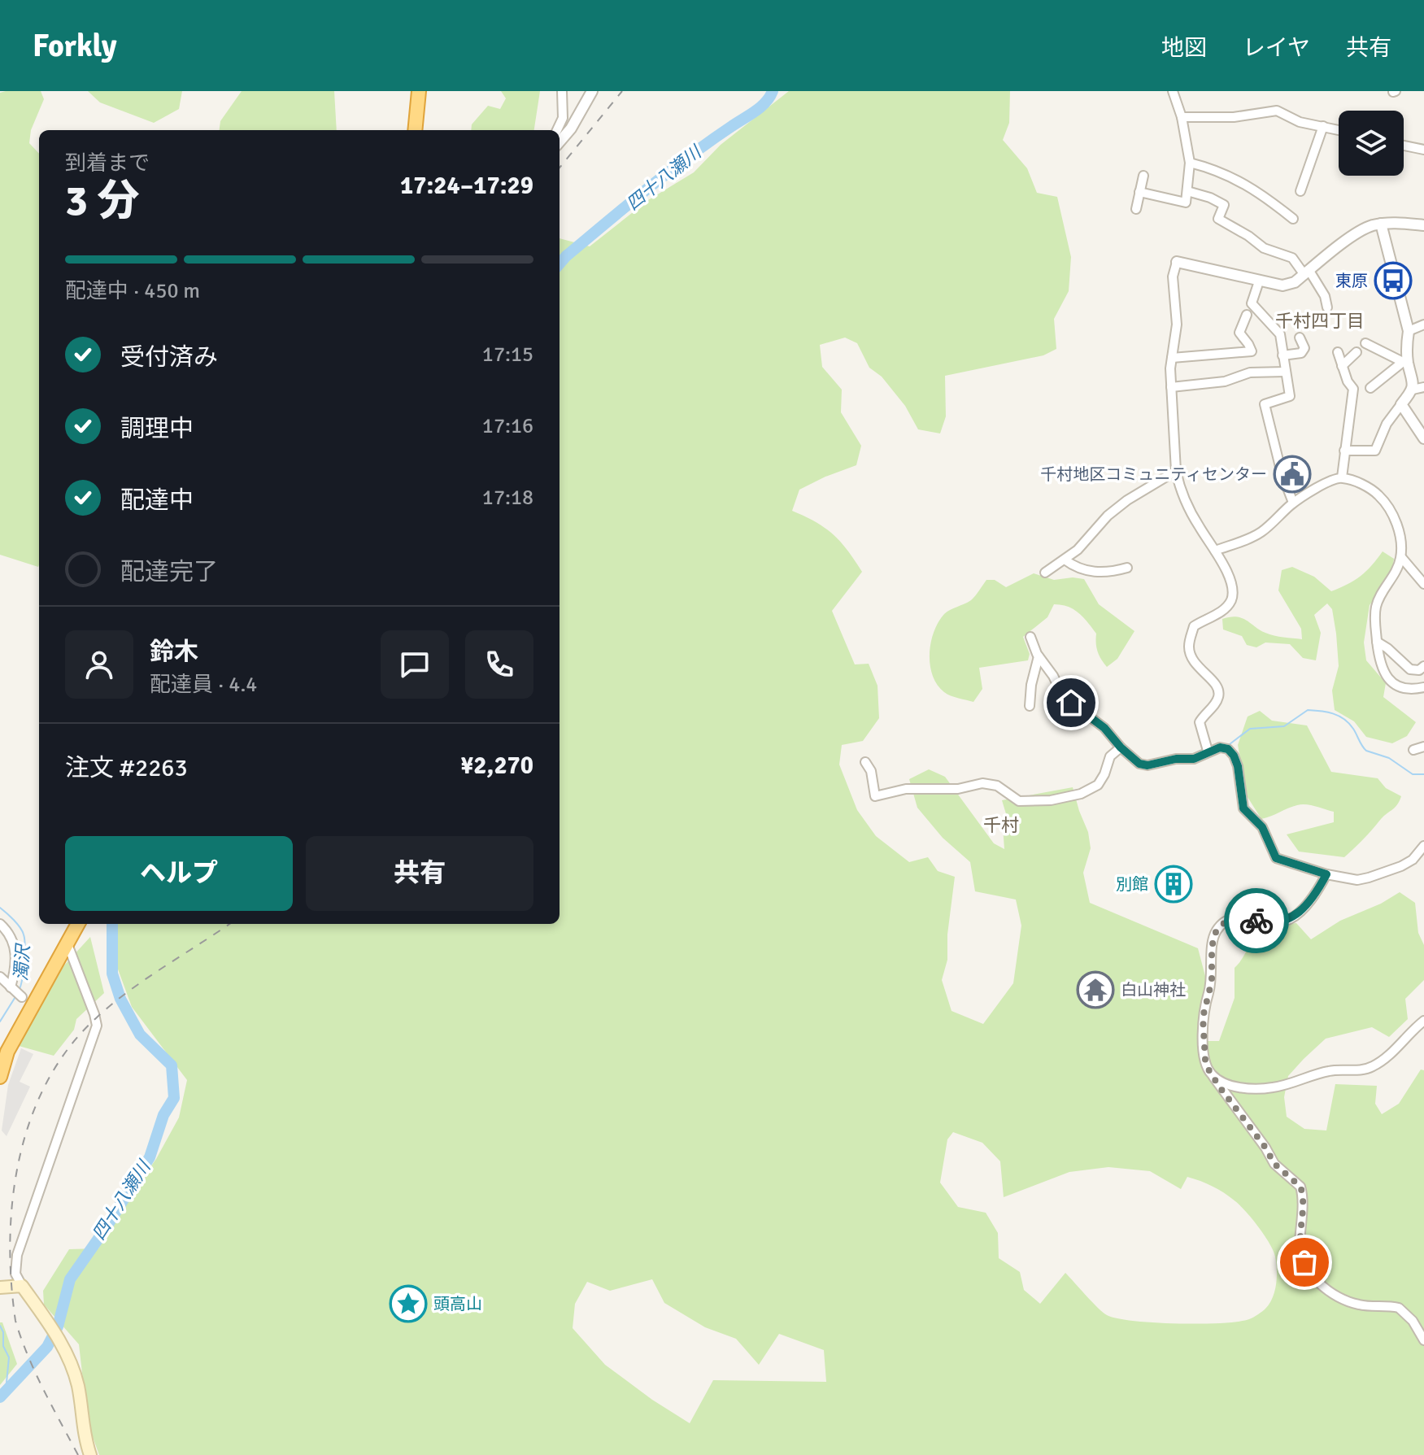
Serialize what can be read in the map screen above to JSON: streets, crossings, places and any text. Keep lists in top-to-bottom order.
{
  "districts": ["千村四丁目", "千村"],
  "water": ["四十八瀬川", "濁沢"],
  "places": {
    "bus stop": ["東原"],
    "public building": ["千村地区コミュニティセンター"],
    "building": ["別館"],
    "temple": ["白山神社"],
    "place": ["頭高山"]
  },
  "page": {
    "header": "Forkly",
    "nav": ["地図", "レイヤ", "共有"],
    "heading": ["3 分", "到着まで", "17:24–17:29"],
    "panel": [
      "鈴木",
      "配達員 · 4.4",
      "注文 #2263",
      "¥2,270"
    ],
    "bar": "配達中 · 450 m",
    "list": [
      ["受付済み", "17:15"],
      ["調理中", "17:16"],
      ["配達中", "17:18"],
      "配達完了"
    ],
    "buttons": ["ヘルプ", "共有"]
  }
}
